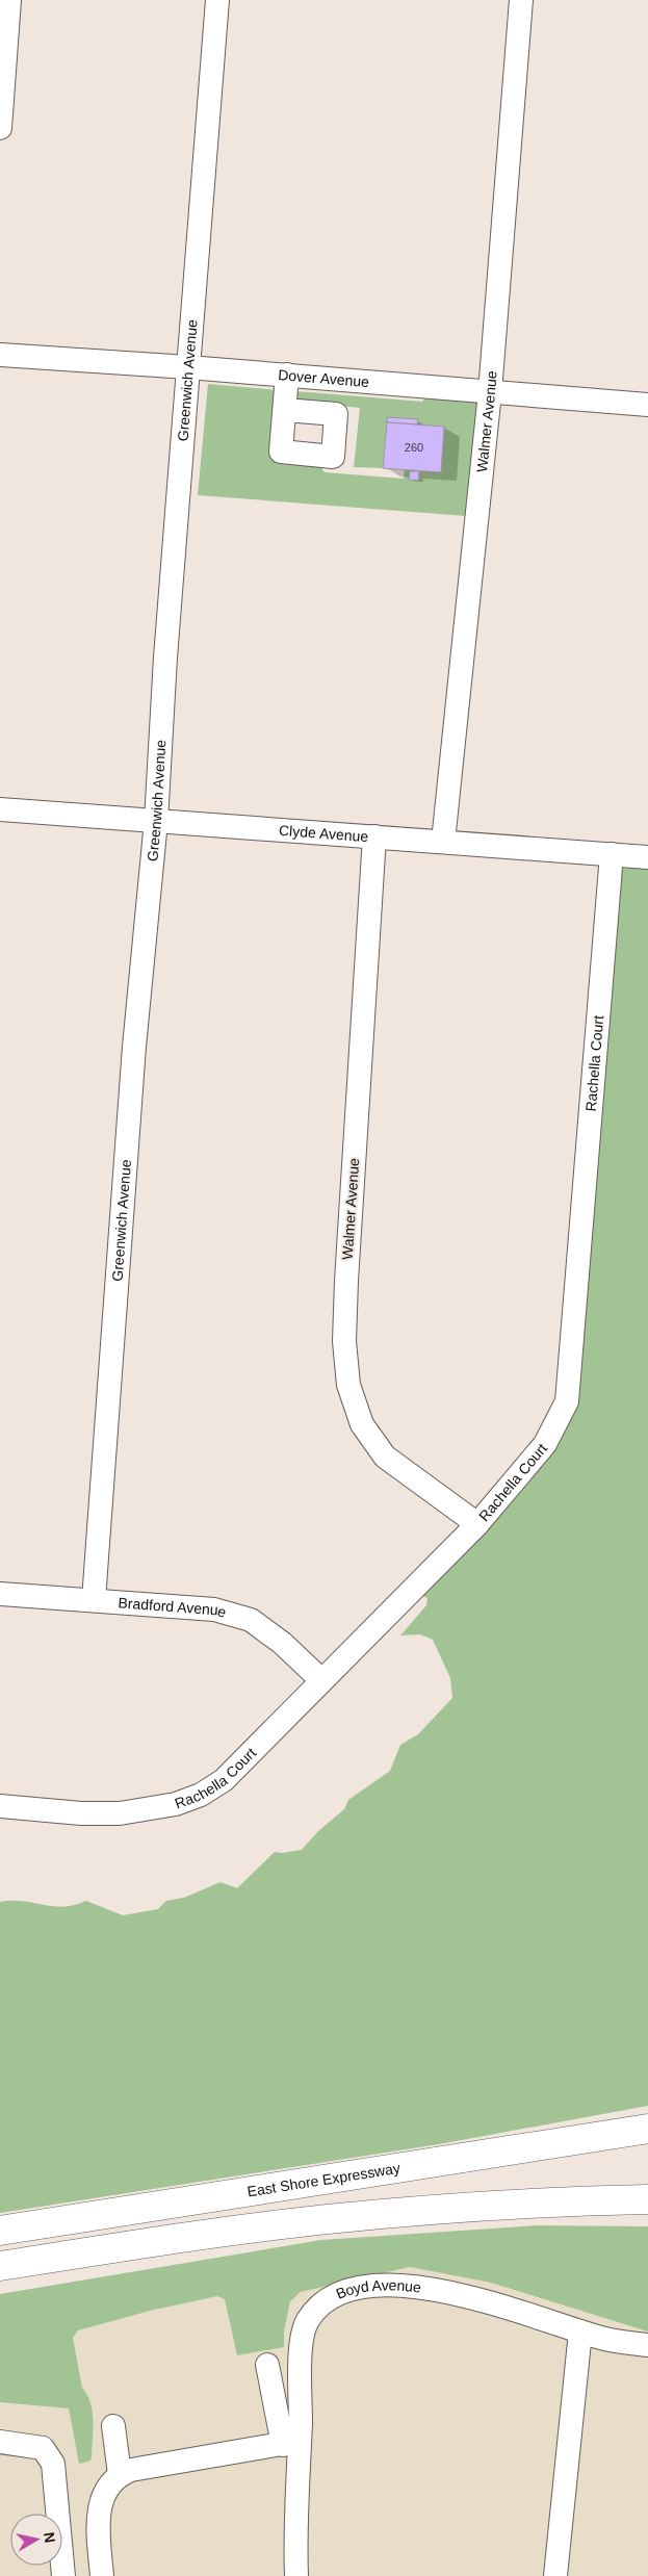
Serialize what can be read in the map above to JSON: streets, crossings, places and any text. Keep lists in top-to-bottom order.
{
  "streets": {
    "highway": ["East Shore Expressway"],
    "street": [
      "Dover Avenue",
      "Greenwich Avenue",
      "Walmer Avenue",
      "Clyde Avenue",
      "Rachella Court",
      "Bradford Avenue",
      "Boyd Avenue"
    ]
  },
  "crossings": [
    ["Dover Avenue", "Greenwich Avenue"],
    ["Dover Avenue", "Walmer Avenue"],
    ["Greenwich Avenue", "Clyde Avenue"],
    ["Greenwich Avenue", "Bradford Avenue"],
    ["Walmer Avenue", "Clyde Avenue"],
    ["Walmer Avenue", "Rachella Court"],
    ["Clyde Avenue", "Rachella Court"],
    ["Rachella Court", "Bradford Avenue"]
  ],
  "house_numbers": ["260"],
  "north": "right"
}
